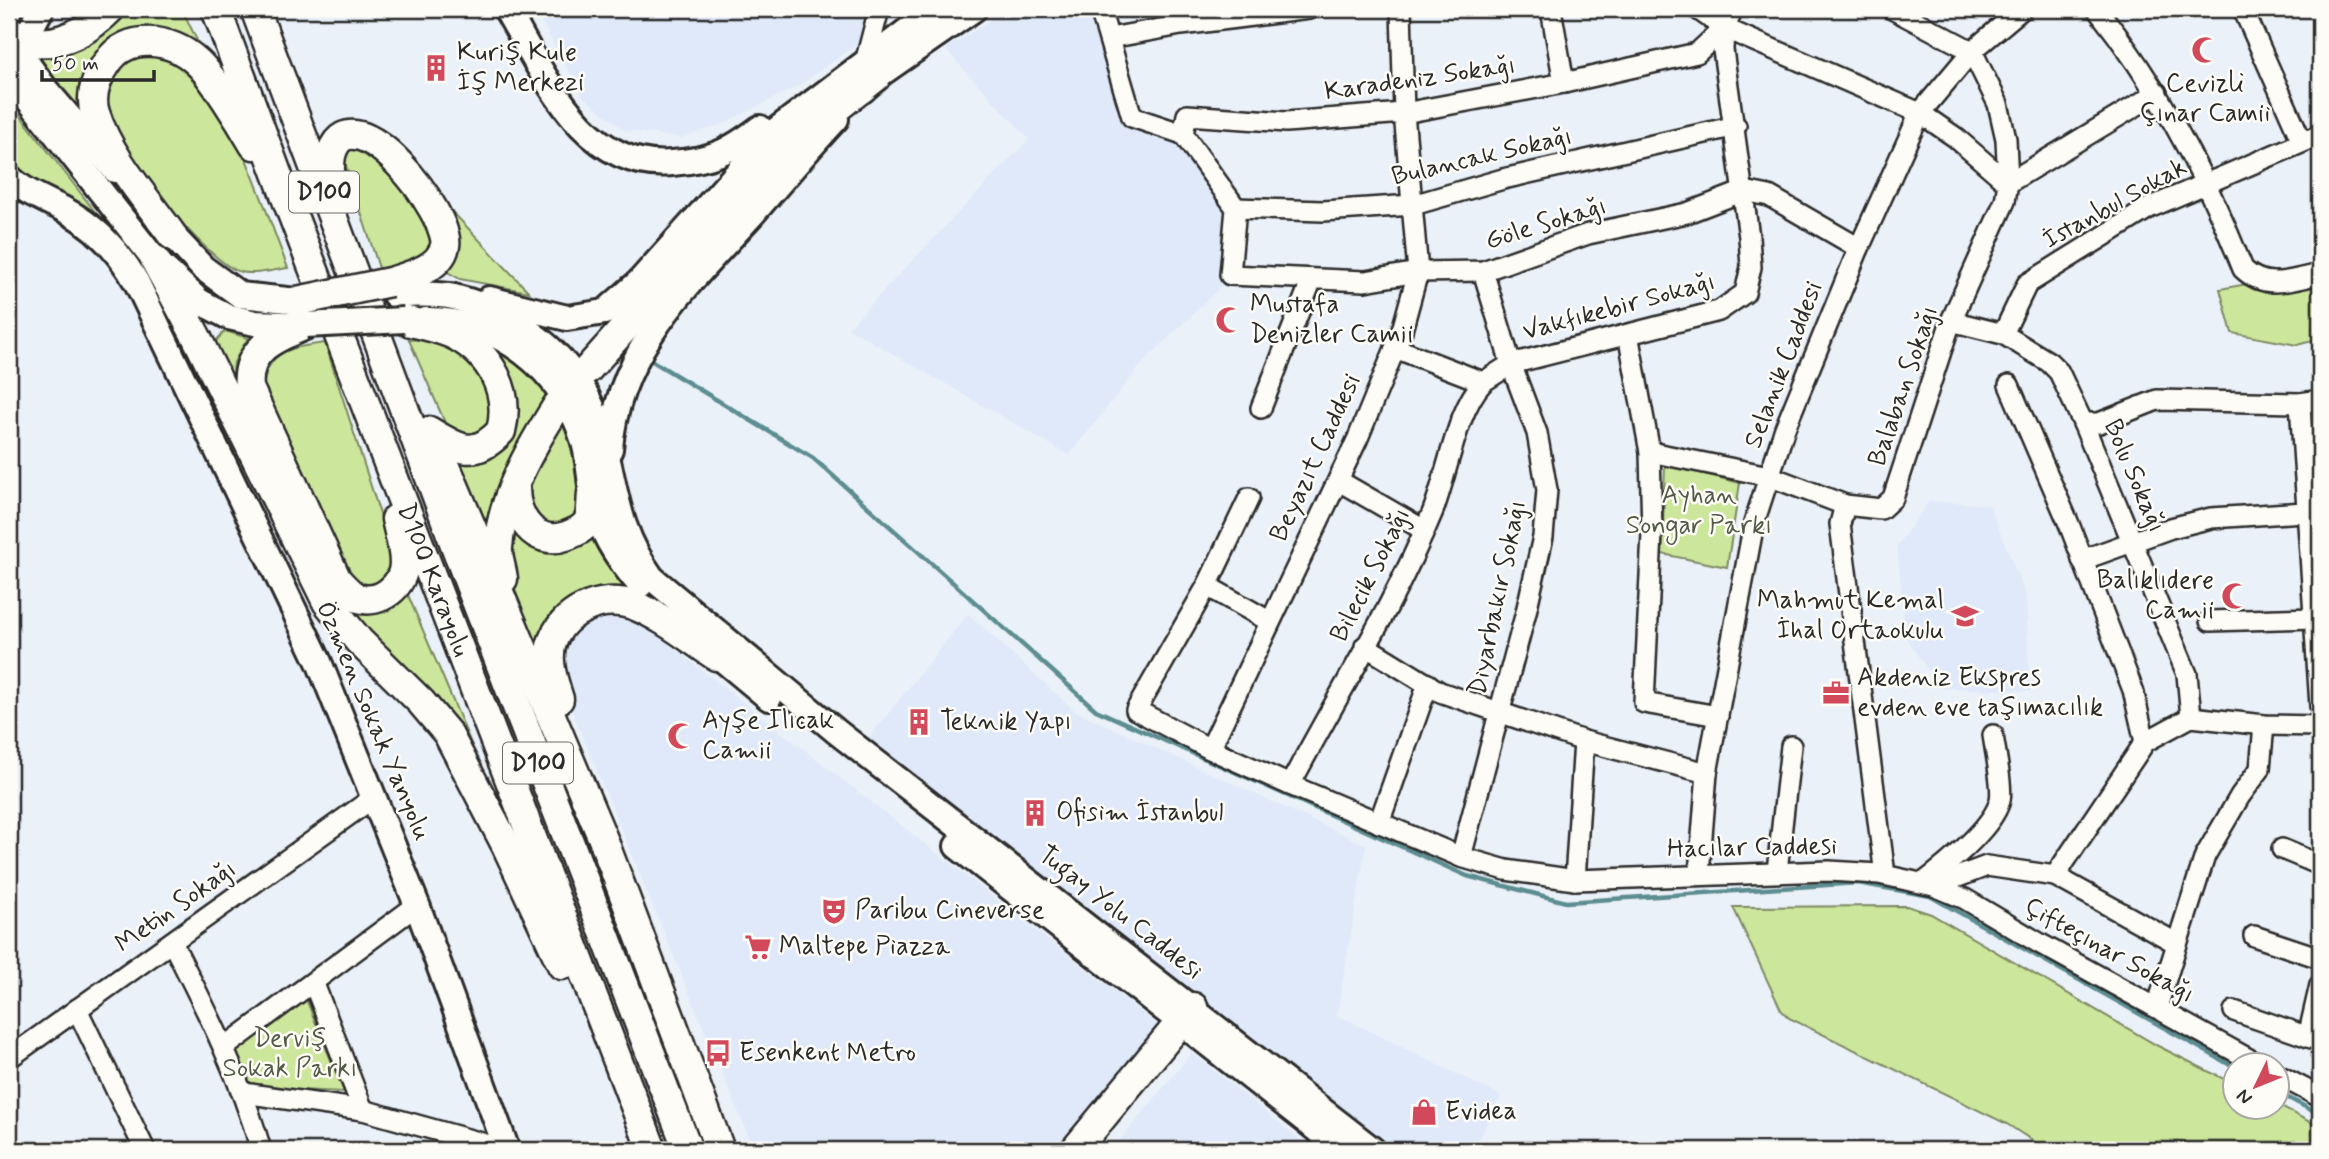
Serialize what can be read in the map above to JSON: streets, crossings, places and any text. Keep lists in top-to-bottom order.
{
  "streets": {
    "highway": ["D100", "D100 Karayolu"],
    "main road": ["Özmen Sokak Yanyolu", "Tugay Yolu Caddesi"],
    "street": [
      "Karadeniz Sokağı",
      "Bulancak Sokağı",
      "İstanbul Sokak",
      "Göle Sokağı",
      "Vakfıkebir Sokağı",
      "Selanik Caddesi",
      "Balaban Sokağı",
      "Beyazıt Caddesi",
      "Bolu Sokağı",
      "Bilecik Sokağı",
      "Diyarbakır Sokağı",
      "Hacılar Caddesi",
      "Metin Sokağı",
      "Çifteçınar Sokağı"
    ]
  },
  "crossings": [
    ["Karadeniz Sokağı", "Vakfıkebir Sokağı"],
    ["Karadeniz Sokağı", "Beyazıt Caddesi"],
    ["Bulancak Sokağı", "Göle Sokağı"],
    ["Bulancak Sokağı", "Vakfıkebir Sokağı"],
    ["Bulancak Sokağı", "Beyazıt Caddesi"],
    ["İstanbul Sokak", "Bolu Sokağı"],
    ["Göle Sokağı", "Vakfıkebir Sokağı"],
    ["Göle Sokağı", "Beyazıt Caddesi"],
    ["Göle Sokağı", "Diyarbakır Sokağı"],
    ["Vakfıkebir Sokağı", "Bilecik Sokağı"],
    ["Vakfıkebir Sokağı", "Diyarbakır Sokağı"],
    ["Selanik Caddesi", "Balaban Sokağı"],
    ["Selanik Caddesi", "Hacılar Caddesi"],
    ["Balaban Sokağı", "Bolu Sokağı"],
    ["Beyazıt Caddesi", "Hacılar Caddesi"],
    ["Bilecik Sokağı", "Hacılar Caddesi"],
    ["Diyarbakır Sokağı", "Hacılar Caddesi"],
    ["Özmen Sokak Yanyolu", "Metin Sokağı"],
    ["Hacılar Caddesi", "Çifteçınar Sokağı"]
  ],
  "parks": ["Ayhan Songar Parkı", "Derviş Sokak Parkı"],
  "places": {
    "mosque": [
      "Cevizli Çınar Camii",
      "Mustafa Denizler Camii",
      "Balıklıdere Camii",
      "Ayşe Ilıcak Camii"
    ],
    "building": ["Kuriş Kule İş Merkezi", "Teknik Yapı", "Ofisim İstanbul"],
    "school or university": ["Mahmut Kemal İhal Ortaokulu"],
    "office": ["Akdeniz Ekspres evden eve taşımacılık"],
    "theatre": ["Paribu Cineverse"],
    "supermarket": ["Maltepe Piazza"],
    "bus stop": ["Esenkent Metro"],
    "shop": ["Evidea"]
  },
  "scale_bar": "50 m",
  "north": "bottom left"
}
